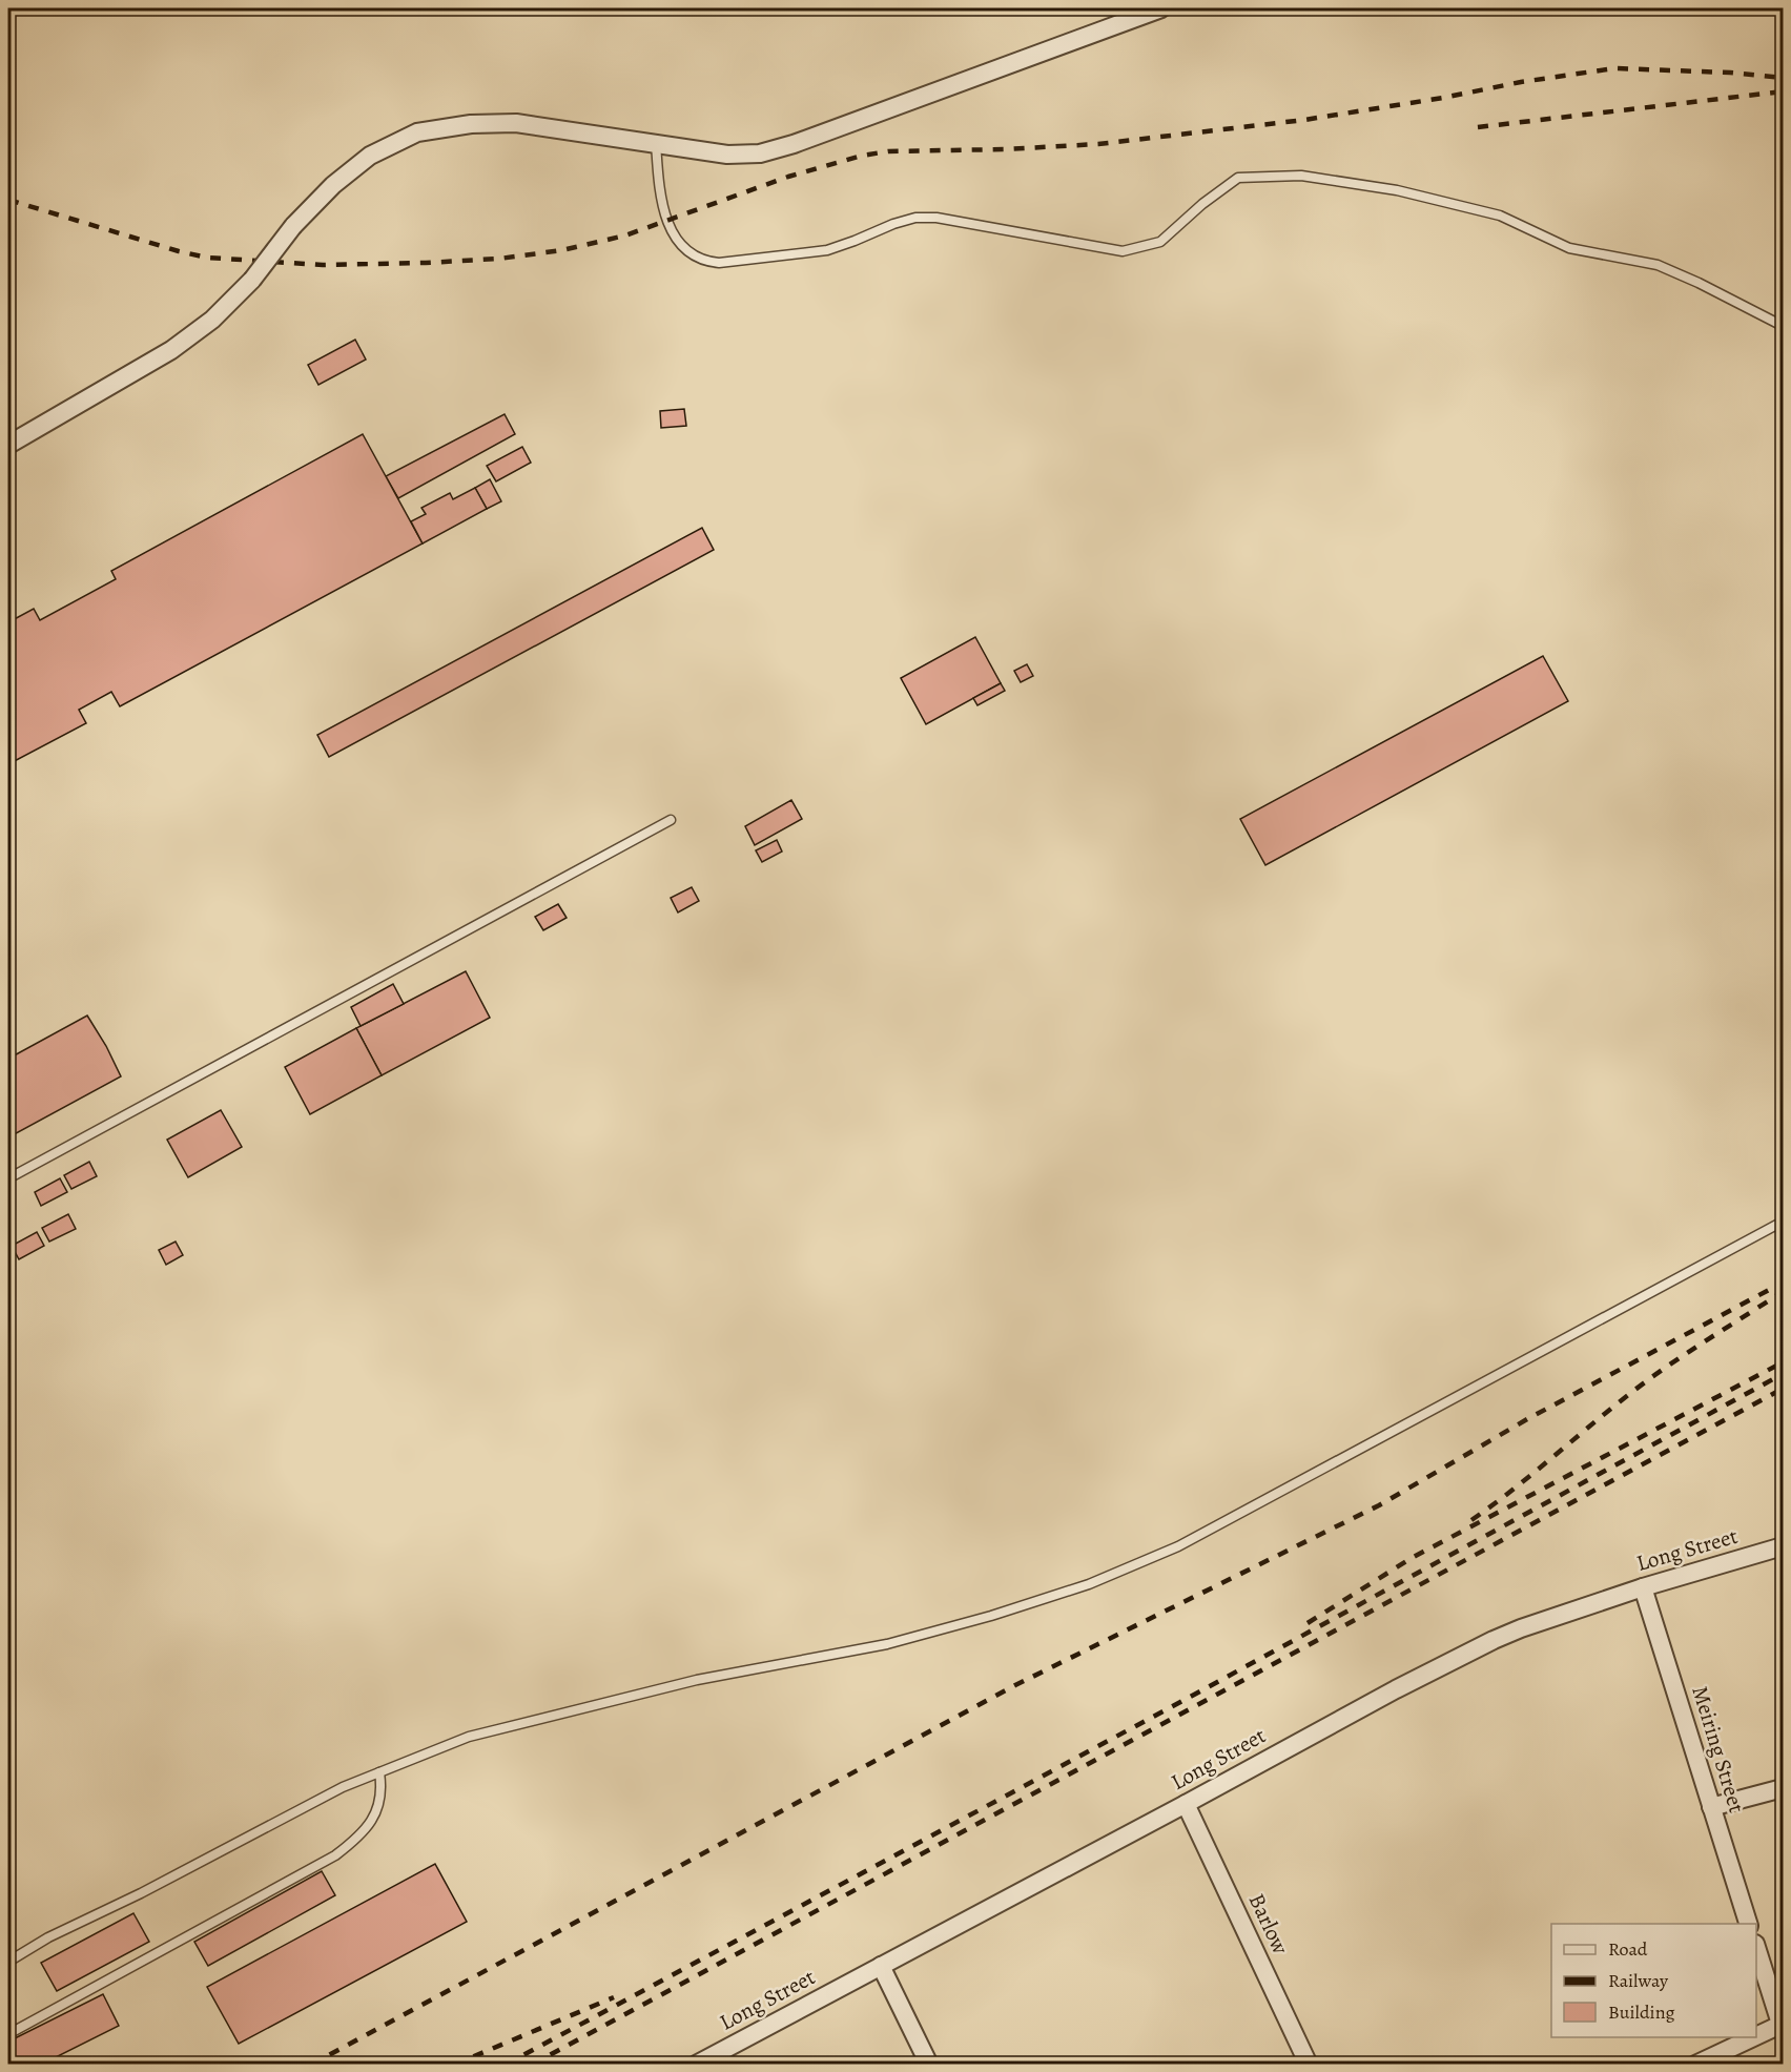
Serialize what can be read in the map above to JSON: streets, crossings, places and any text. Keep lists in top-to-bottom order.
{
  "streets": {
    "street": ["Long Street", "Meiring Street", "Barlow"]
  },
  "crossings": [
    ["Long Street", "Meiring Street"],
    ["Long Street", "Barlow"]
  ],
  "legend": ["Road", "Railway", "Building"]
}
